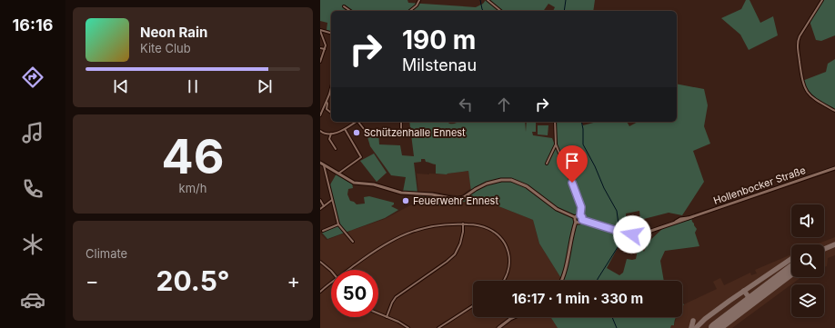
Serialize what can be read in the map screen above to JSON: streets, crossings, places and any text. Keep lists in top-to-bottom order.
{
  "streets": {
    "main road": ["Hollenbocker Straße"]
  },
  "places": ["Schützenhalle Ennest", "Feuerwehr Ennest"],
  "page": {
    "tabs": "16:16",
    "turn": ["190 m", "Milstenau"],
    "song": ["Neon Rain", "Kite Club"],
    "tile": [
      ["46", "km/h"],
      "Climate"
    ],
    "heat": ["−", "20.5°", "+"],
    "limit": "50",
    "trip": "16:17 · 1 min · 330 m"
  }
}
